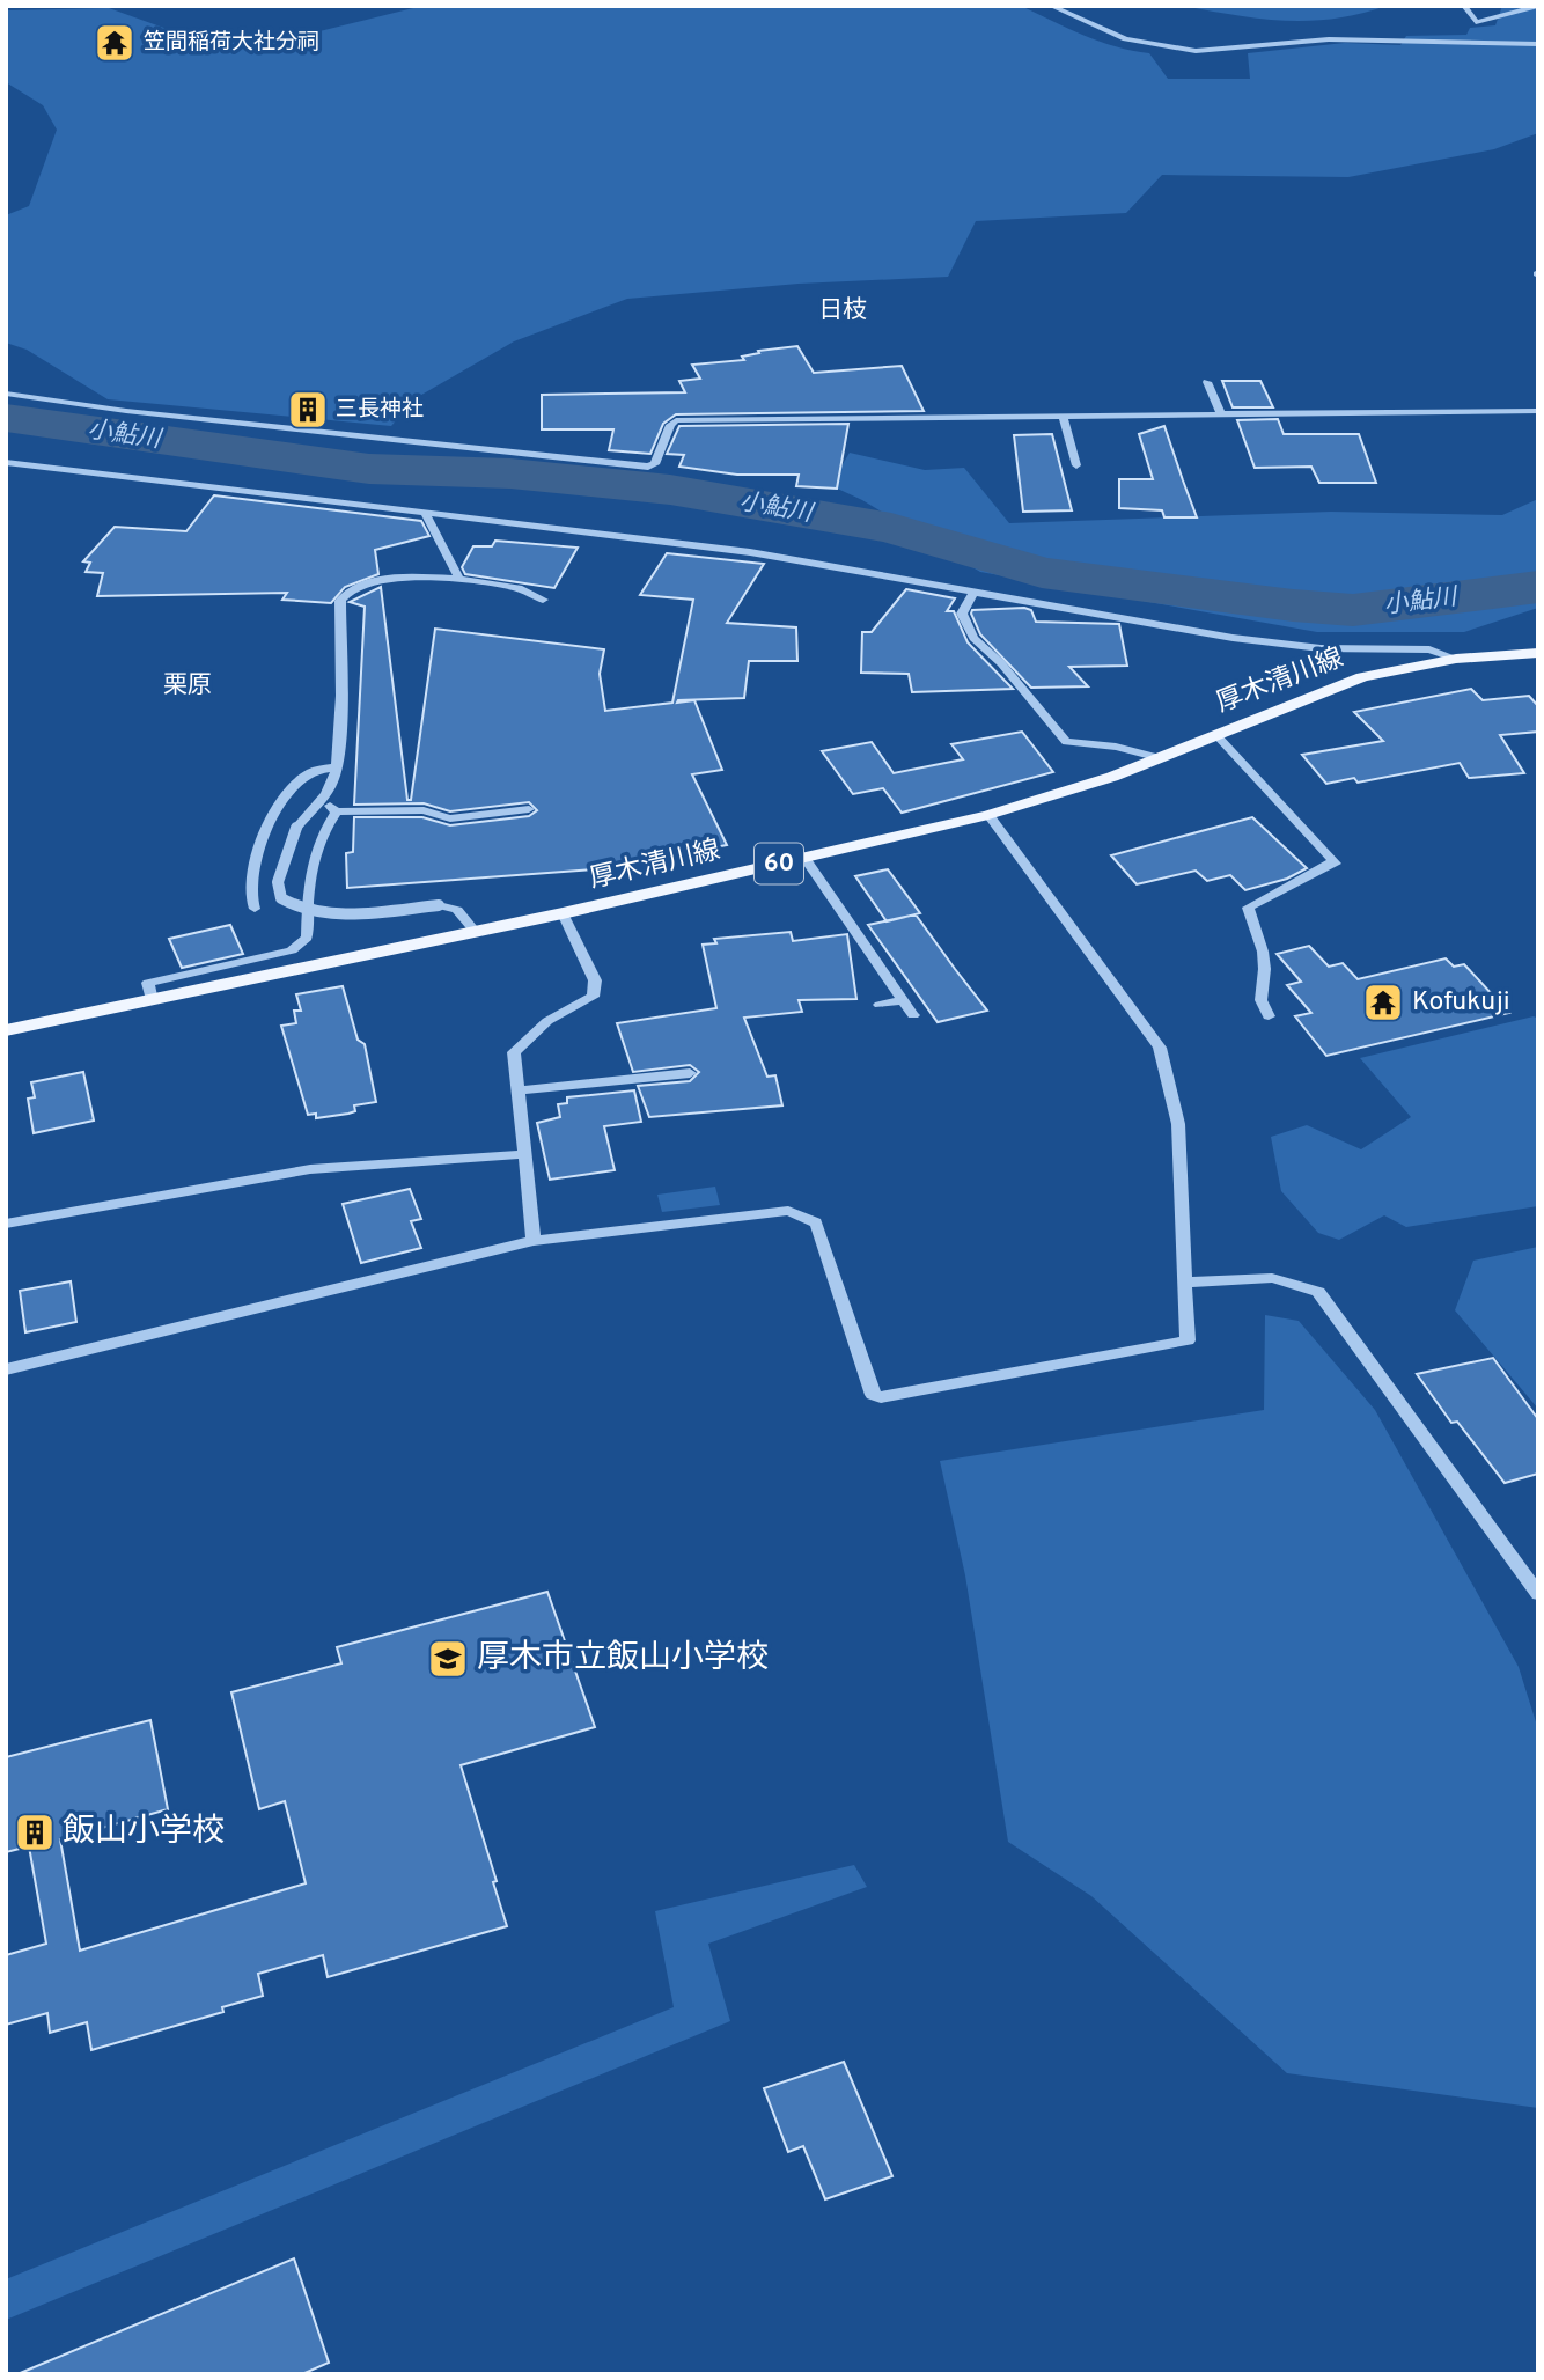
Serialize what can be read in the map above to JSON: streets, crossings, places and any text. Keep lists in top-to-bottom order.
{
  "streets": {
    "main road": ["厚木清川線", "60"]
  },
  "districts": ["日枝", "栗原"],
  "water": ["小鮎川"],
  "places": {
    "temple": ["笠間稲荷大社分祠", "Kofukuji"],
    "building": ["三長神社", "飯山小学校"],
    "school or university": ["厚木市立飯山小学校"]
  }
}
